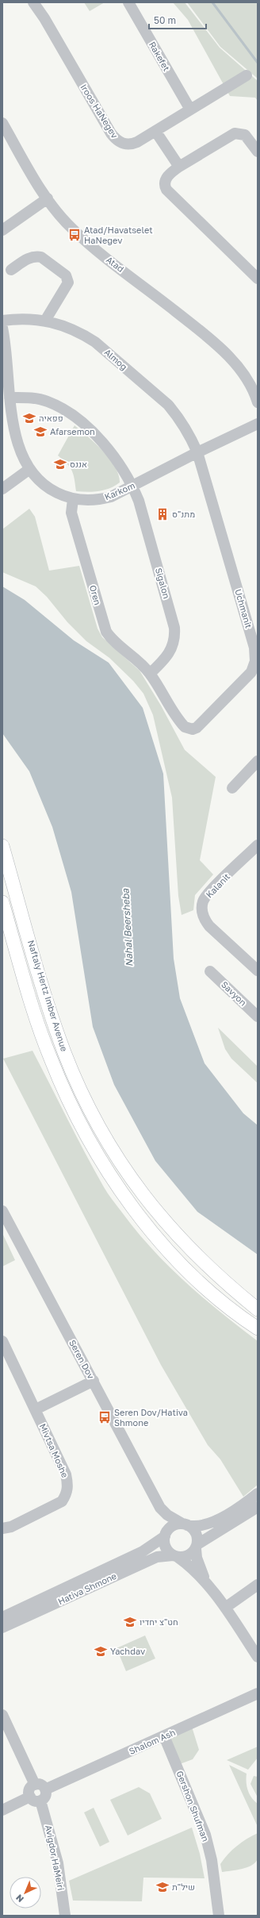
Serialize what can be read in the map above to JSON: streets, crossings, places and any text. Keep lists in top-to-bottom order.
{
  "streets": {
    "main road": ["Naftaly Hertz Imber Avenue"],
    "street": [
      "Rakefet",
      "Iroos HaNegev",
      "Atad",
      "Almog",
      "Karkom",
      "Sigalon",
      "Oren",
      "Uchmanit",
      "Kalanit",
      "Savyon",
      "Seren Dov",
      "Mivtsa Moshe",
      "Hativa Shmone",
      "Shalom Ash",
      "Gershon Shufman",
      "Avigdor HaMeiri"
    ]
  },
  "crossings": [
    ["Rakefet", "Iroos HaNegev"],
    ["Almog", "Karkom"],
    ["Almog", "Uchmanit"],
    ["Karkom", "Sigalon"],
    ["Karkom", "Oren"],
    ["Karkom", "Uchmanit"],
    ["Sigalon", "Oren"],
    ["Sigalon", "Uchmanit"],
    ["Oren", "Uchmanit"],
    ["Seren Dov", "Hativa Shmone"],
    ["Shalom Ash", "Gershon Shufman"],
    ["Shalom Ash", "Avigdor HaMeiri"]
  ],
  "water": ["Nahal Beersheba"],
  "places": {
    "bus stop": ["Atad/Havatselet HaNegev", "Seren Dov/Hativa Shmone"],
    "school or university": [
      "פפאיה",
      "Afarsemon",
      "אננס",
      "חט\"צ יחדיו",
      "Yachdav",
      "שיל\"ת"
    ],
    "building": ["מתנ\"ס"]
  },
  "scale_bar": "50 m",
  "north": "bottom left"
}
